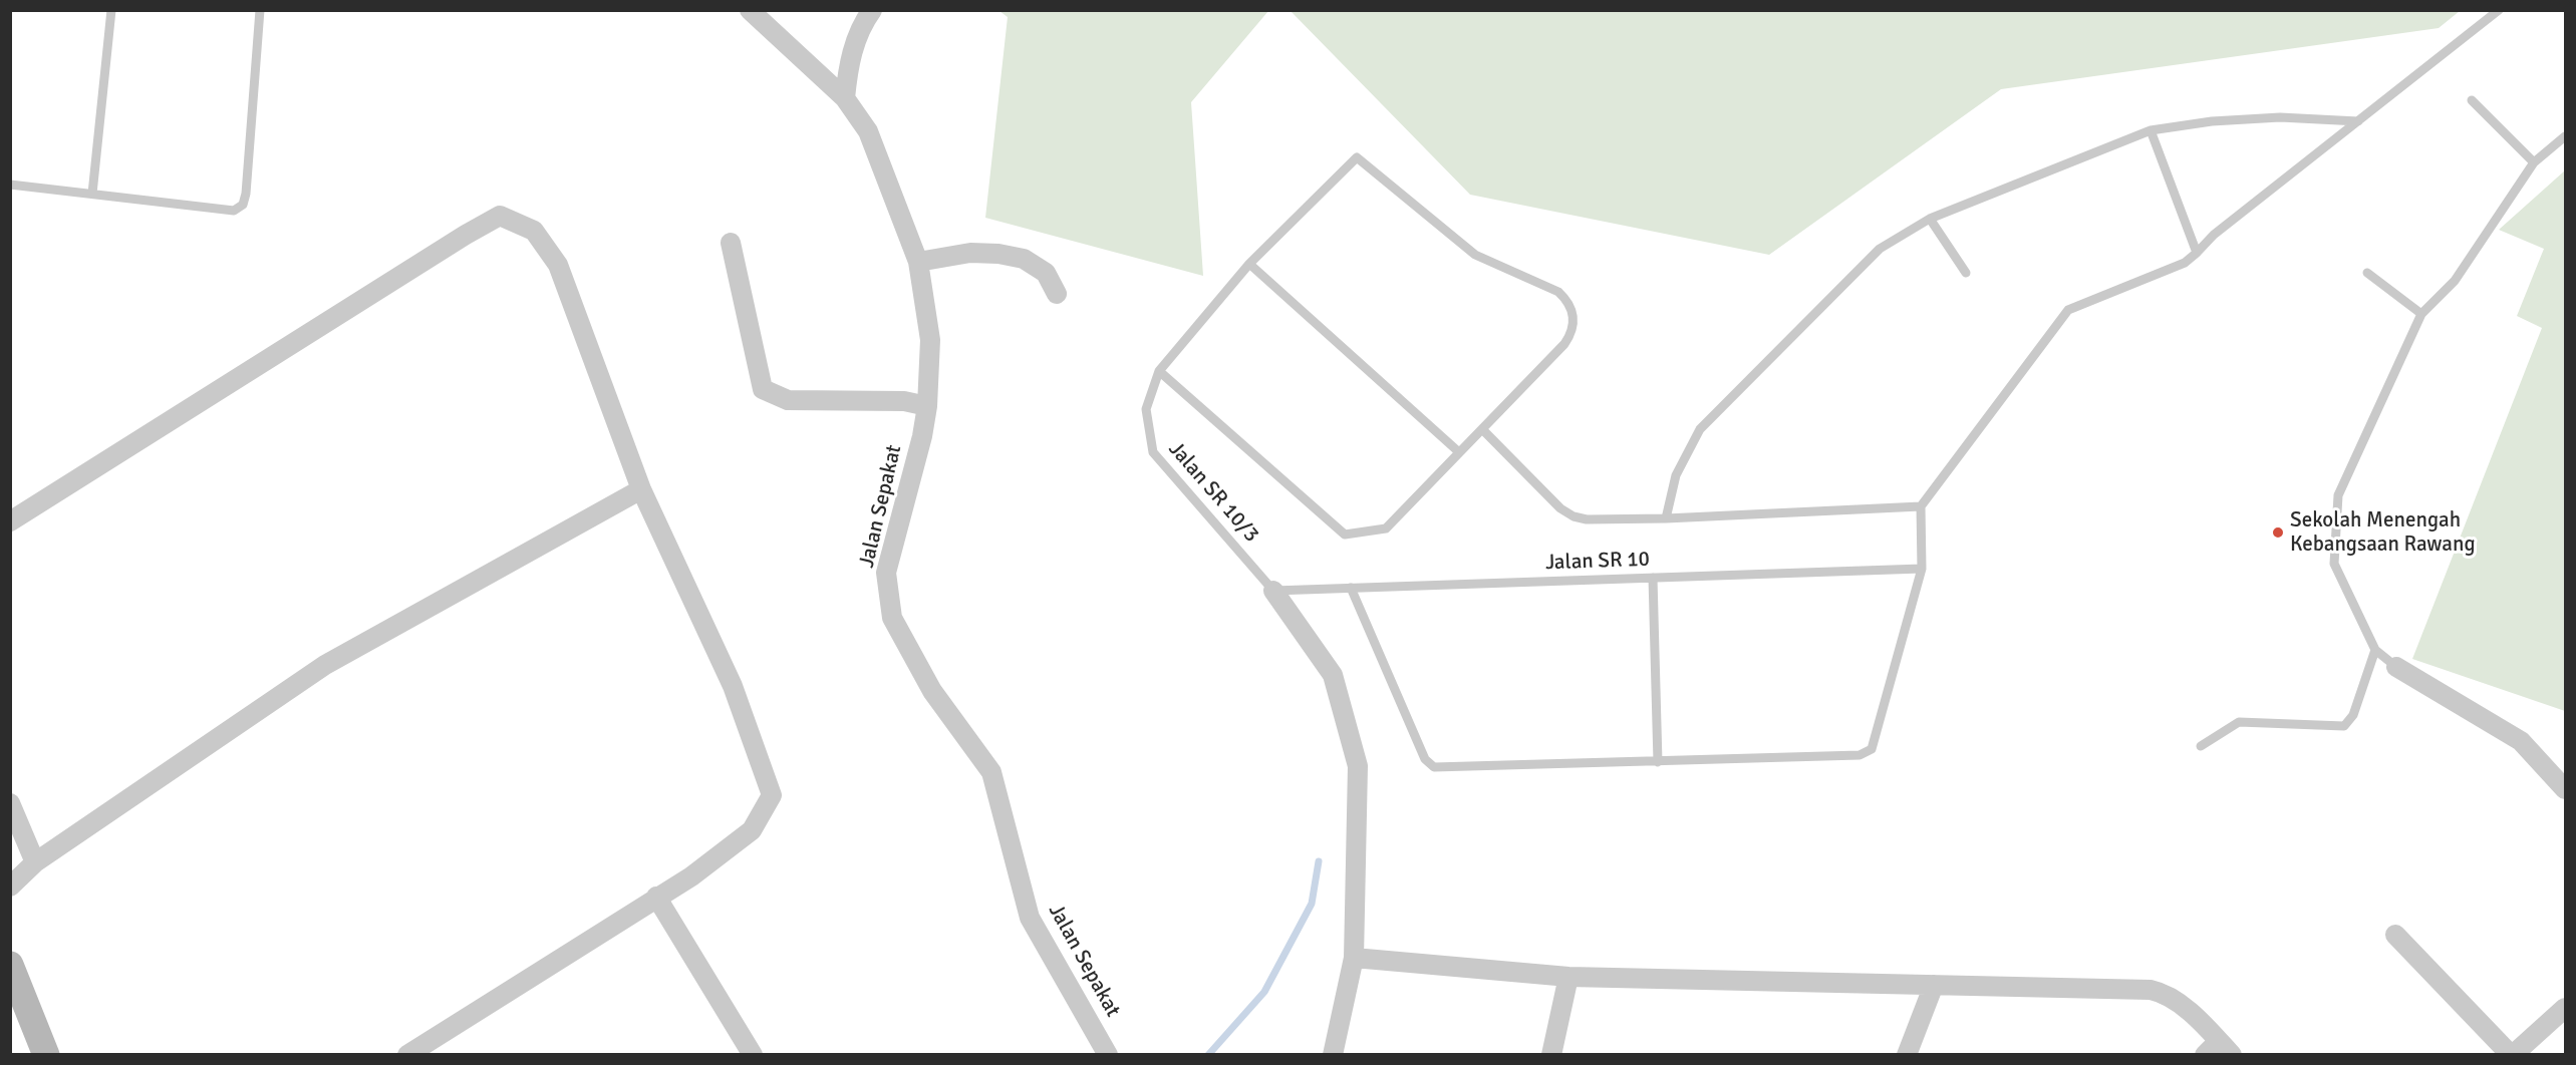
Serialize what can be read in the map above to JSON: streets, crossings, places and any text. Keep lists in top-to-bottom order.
{
  "streets": {
    "street": ["Jalan Sepakat"],
    "lane": ["Jalan SR 10/3", "Jalan SR 10"]
  },
  "crossings": [
    ["Jalan SR 10/3", "Jalan SR 10"]
  ],
  "places": ["Sekolah Menengah Kebangsaan Rawang"]
}
